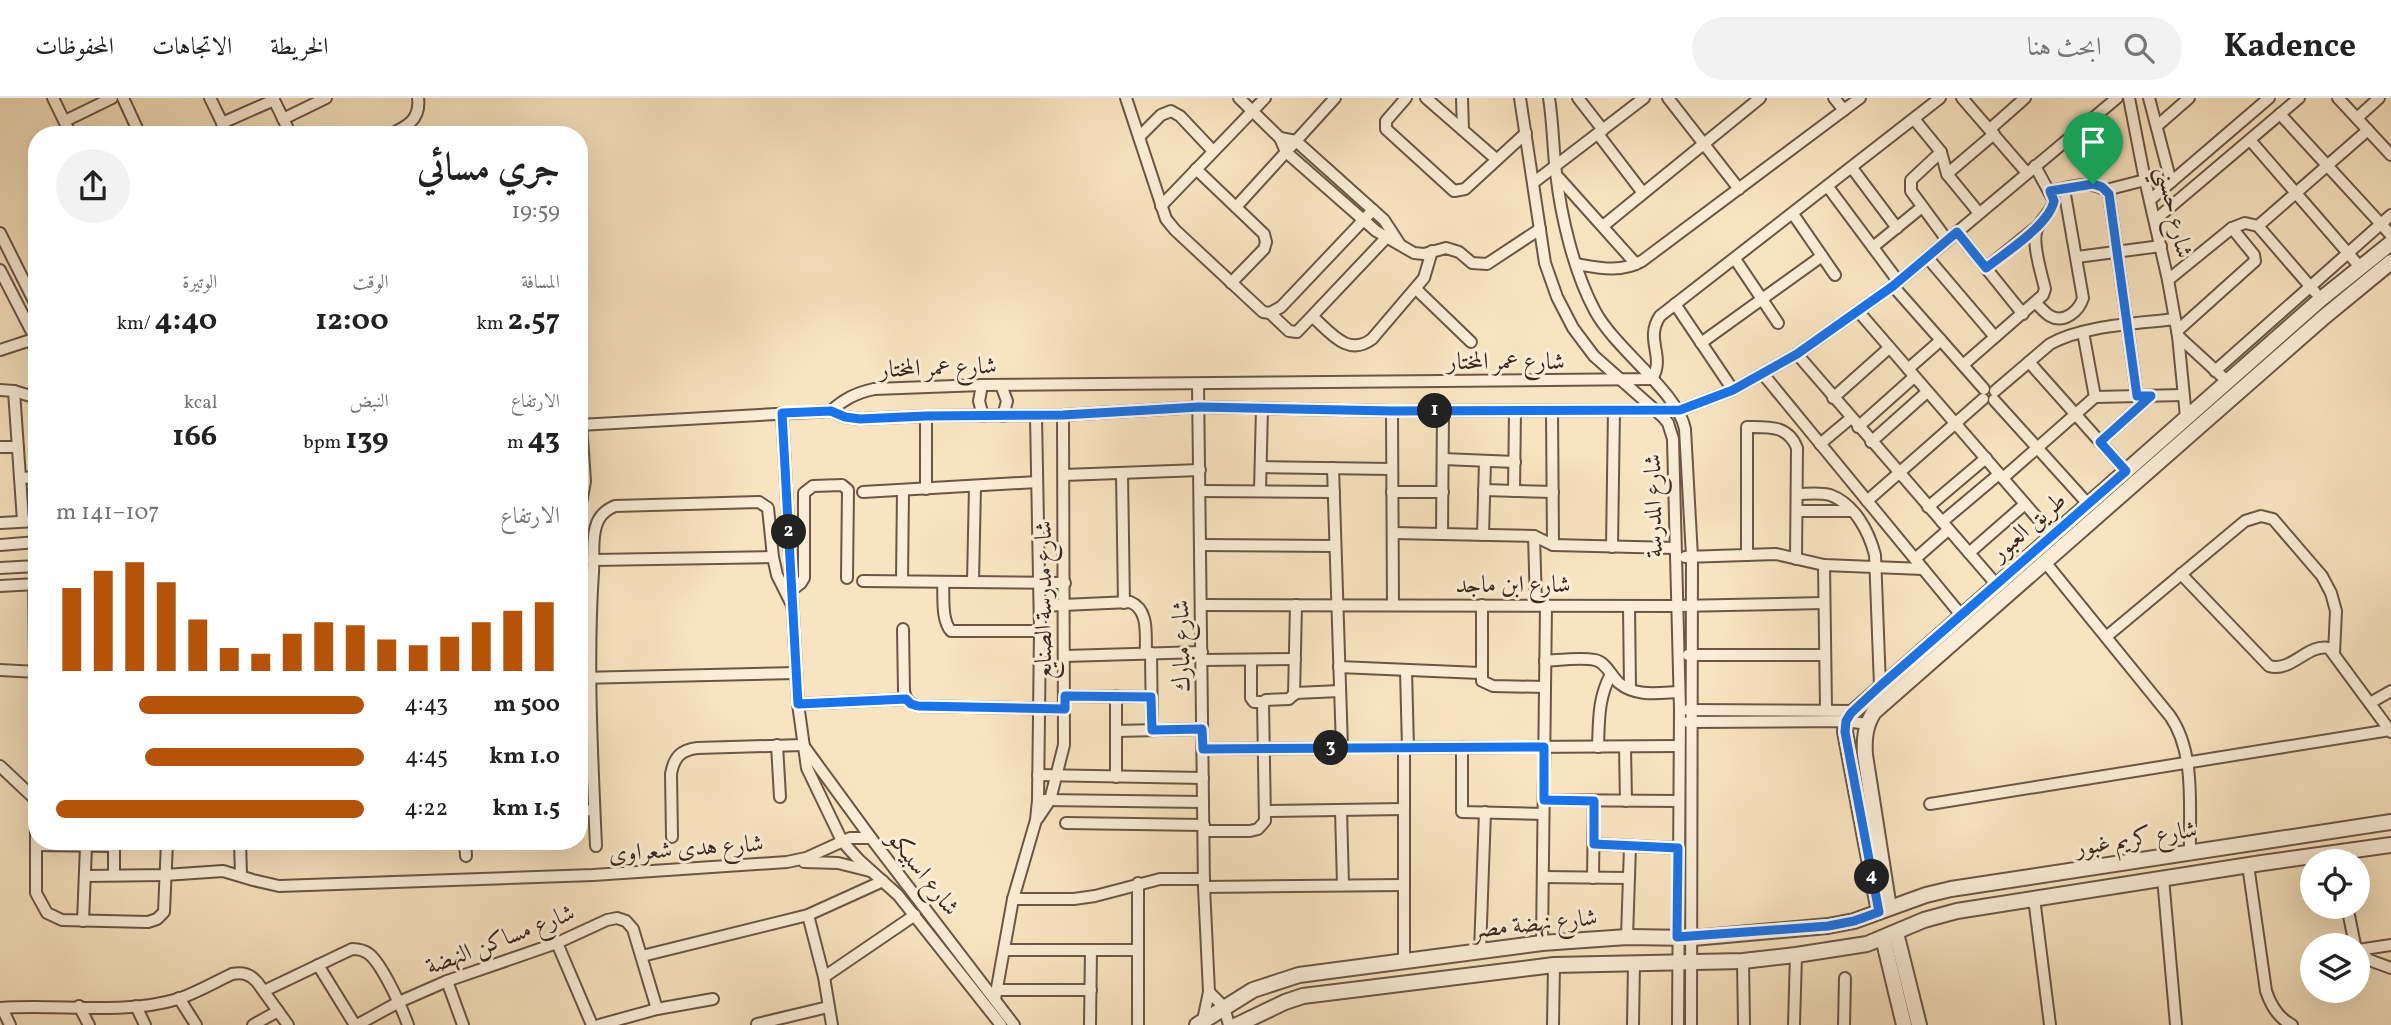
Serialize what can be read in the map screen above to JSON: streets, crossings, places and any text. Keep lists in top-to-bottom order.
{
  "streets": {
    "street": [
      "شارع حسني",
      "شارع عمر المختار",
      "شارع المدرسة",
      "طريق العبور",
      "شارع ابن ماجد",
      "شارع مدرسة الصنايع",
      "شارع مبارك",
      "شارع كريم غبور",
      "شارع هدى شعراوى",
      "شارع اسبيكو",
      "شارع نهضة مصر",
      "شارع مساكن النهضة"
    ]
  },
  "crossings": [
    ["شارع حسني", "طريق العبور"],
    ["شارع عمر المختار", "شارع المدرسة"],
    ["شارع عمر المختار", "شارع مدرسة الصنايع"],
    ["شارع عمر المختار", "شارع مبارك"],
    ["شارع المدرسة", "شارع ابن ماجد"],
    ["شارع المدرسة", "شارع نهضة مصر"],
    ["شارع ابن ماجد", "شارع مبارك"],
    ["شارع مدرسة الصنايع", "شارع اسبيكو"],
    ["شارع مبارك", "شارع نهضة مصر"],
    ["شارع كريم غبور", "شارع نهضة مصر"],
    ["شارع هدى شعراوى", "شارع اسبيكو"]
  ],
  "page": {
    "header": "Kadence",
    "search": "ابحث هنا",
    "nav": ["الخريطة", "الاتجاهات", "المحفوظات"],
    "heading": ["جري مسائي", "19:59"],
    "stats": [
      ["المسافة", "2.57 km"],
      ["الوقت", "12:00"],
      ["الوتيرة", "4:40 /km"],
      ["الارتفاع", "43 m"],
      ["النبض", "139 bpm"],
      ["kcal", "166"]
    ],
    "pins": [
      "1",
      "2",
      "3",
      "4"
    ],
    "chart": ["الارتفاع", "107–141 m"],
    "list": [
      {
        "name": "500 m",
        "note": "4:43"
      },
      {
        "name": "1.0 km",
        "note": "4:45"
      },
      {
        "name": "1.5 km",
        "note": "4:22"
      }
    ]
  }
}
